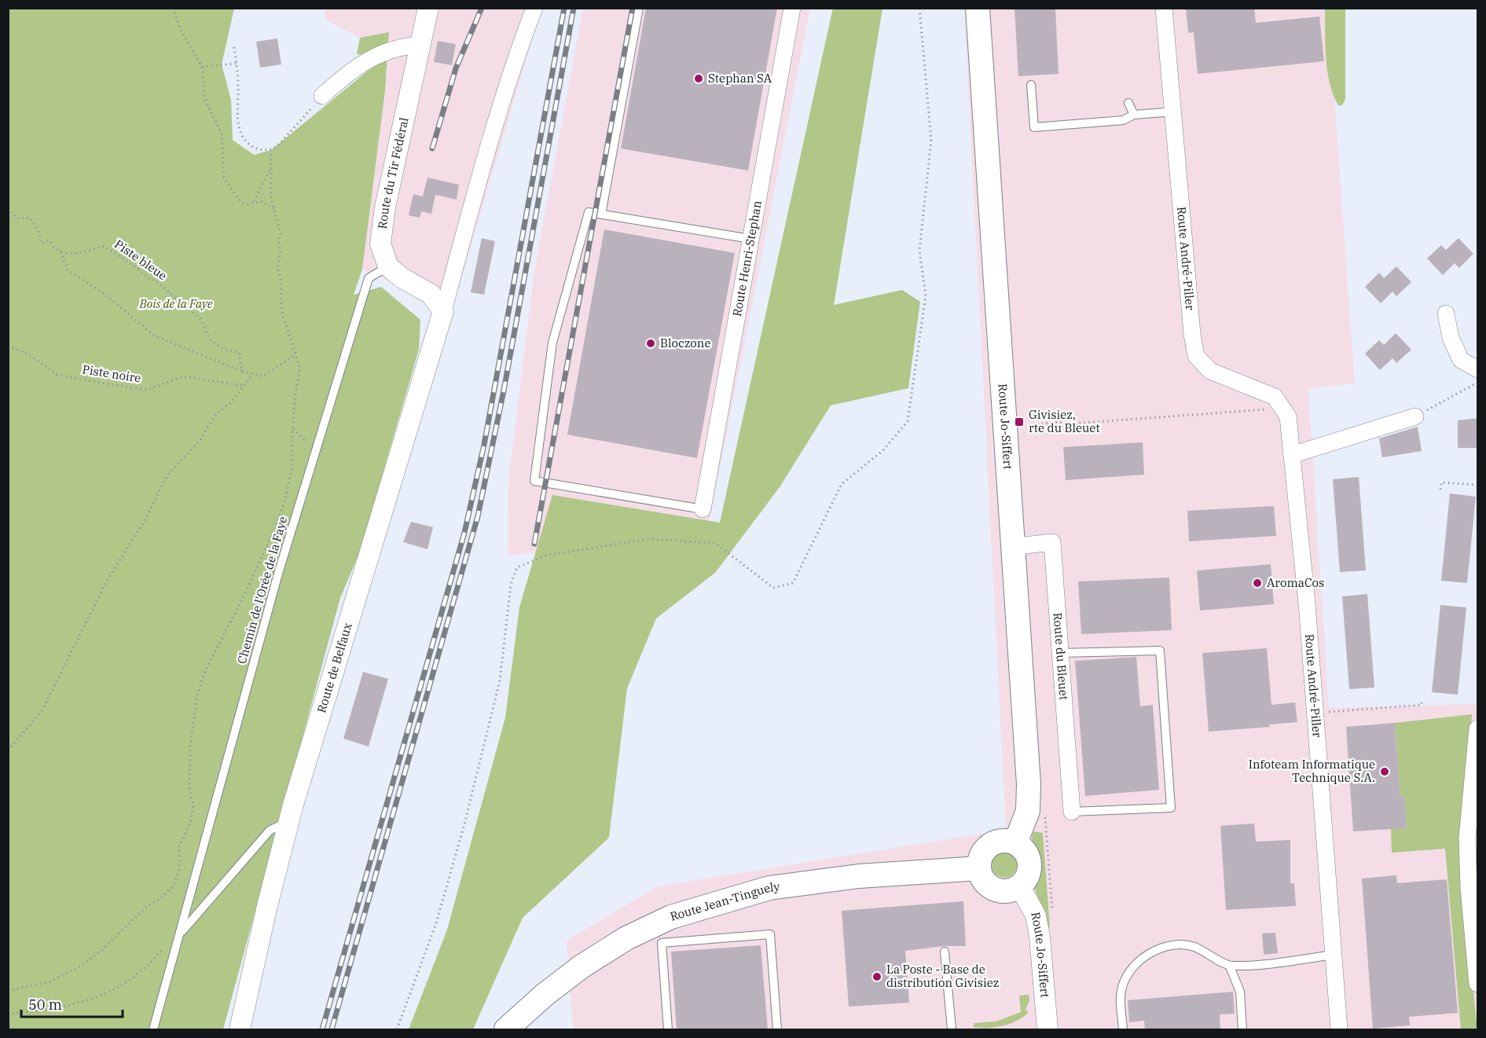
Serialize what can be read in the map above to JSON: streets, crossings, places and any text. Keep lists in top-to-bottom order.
{
  "streets": {
    "main road": ["Route Jo-Siffert", "Route Jean-Tinguely"],
    "street": [
      "Route du Tir Fédéral",
      "Route André-Piller",
      "Route Henri-Stephan",
      "Route du Bleuet",
      "Route de Belfaux"
    ],
    "lane": ["Chemin de l'Orée de la Faye"],
    "path": ["Piste bleue", "Piste noire"]
  },
  "crossings": [
    ["Route du Tir Fédéral", "Chemin de l'Orée de la Faye"],
    ["Route Jo-Siffert", "Route du Bleuet"],
    ["Route Jo-Siffert", "Route Jean-Tinguely"],
    ["Chemin de l'Orée de la Faye", "Route de Belfaux"]
  ],
  "parks": ["Bois de la Faye"],
  "places": {
    "other": [
      "Stephan SA",
      "Bloczone",
      "AromaCos",
      "Infoteam Informatique Technique S.A.",
      "La Poste - Base de distribution Givisiez"
    ],
    "transit": ["Givisiez, rte du Bleuet"]
  },
  "scale_bar": "50 m"
}
